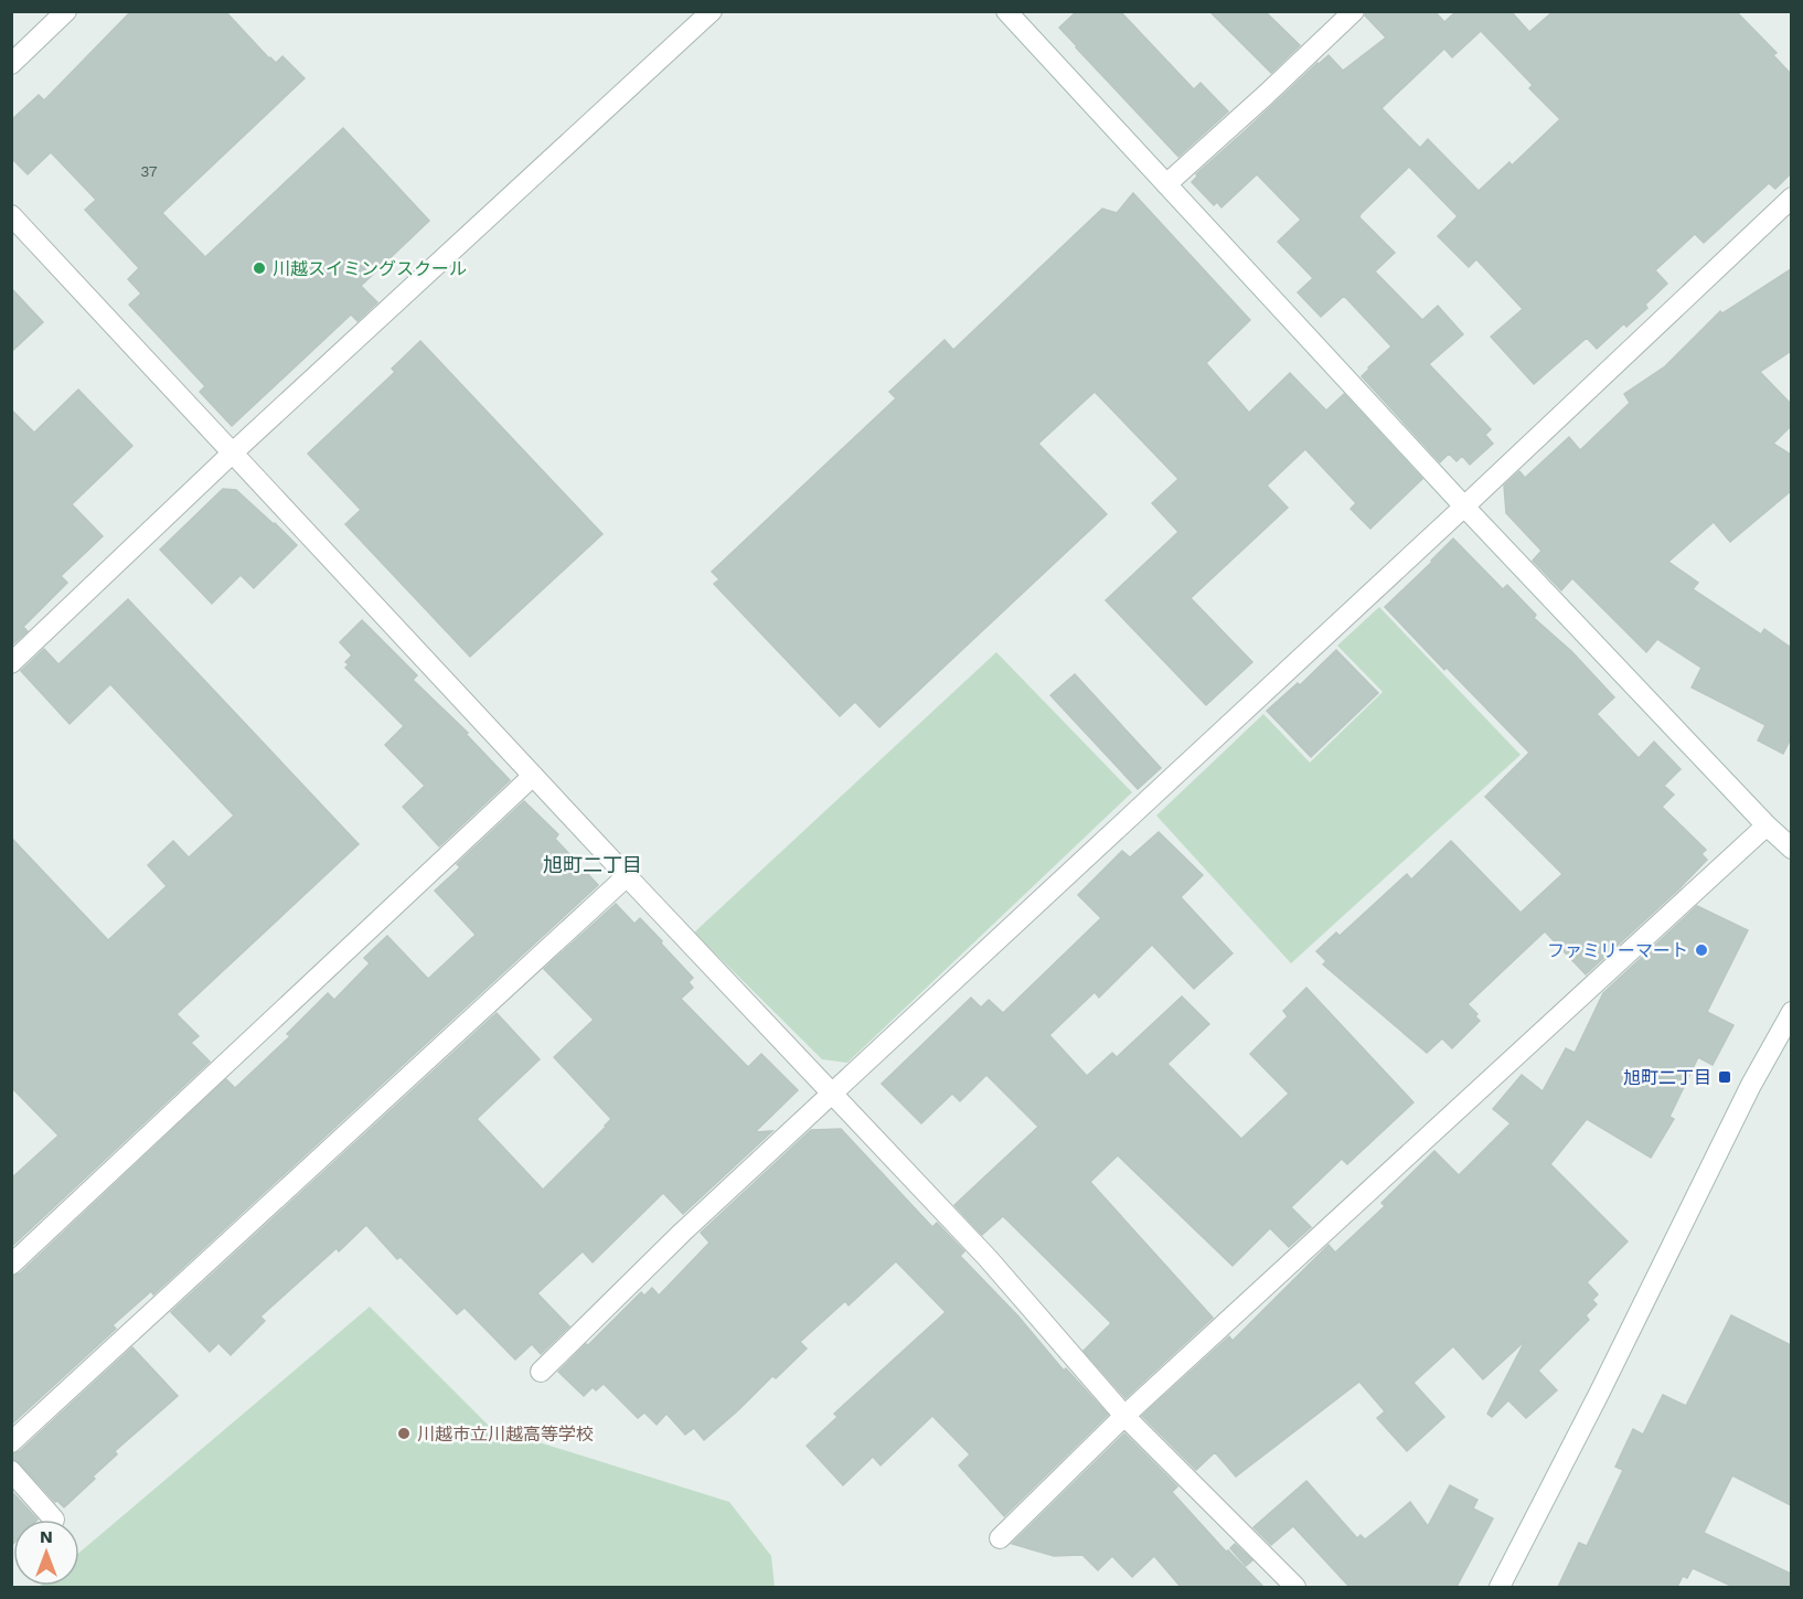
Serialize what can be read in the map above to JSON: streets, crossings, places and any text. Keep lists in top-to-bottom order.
{
  "districts": ["旭町二丁目"],
  "places": {
    "other": ["川越スイミングスクール", "ファミリーマート", "川越市立川越高等学校"],
    "transit": ["旭町二丁目"]
  },
  "house_numbers": ["37"],
  "north": "top"
}
